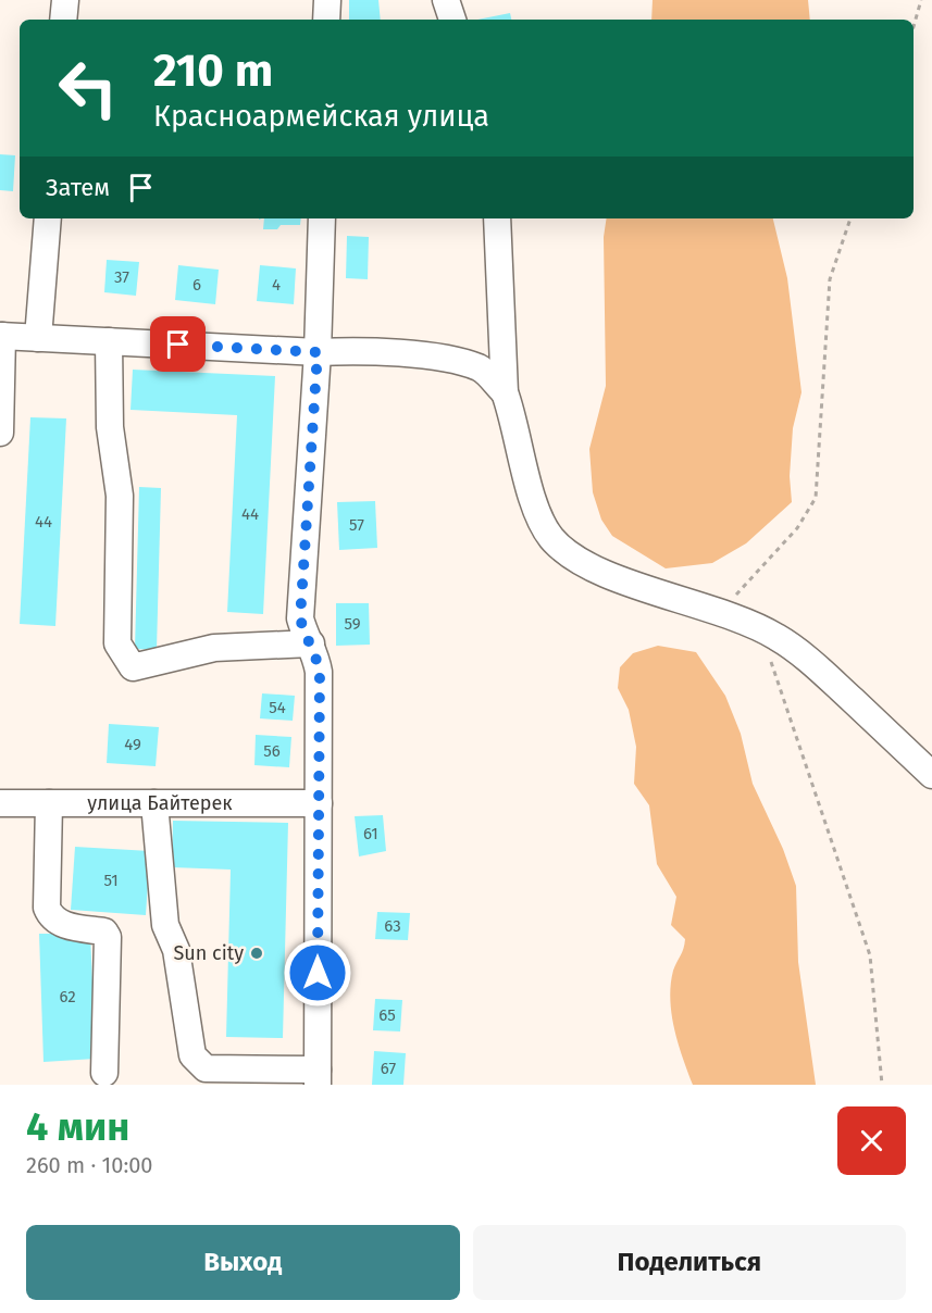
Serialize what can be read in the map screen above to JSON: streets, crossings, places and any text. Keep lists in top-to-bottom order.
{
  "streets": {
    "street": ["улица Байтерек"]
  },
  "places": ["Sun city"],
  "house_numbers": [
    "37",
    "6",
    "4",
    "44",
    "44",
    "57",
    "59",
    "54",
    "49",
    "56",
    "61",
    "51",
    "63",
    "62",
    "65",
    "67"
  ],
  "page": {
    "turn": ["210 m", "Красноармейская улица"],
    "then": "Затем",
    "heading": ["4 мин", "260 m · 10:00"],
    "buttons": ["Выход", "Поделиться"]
  }
}
